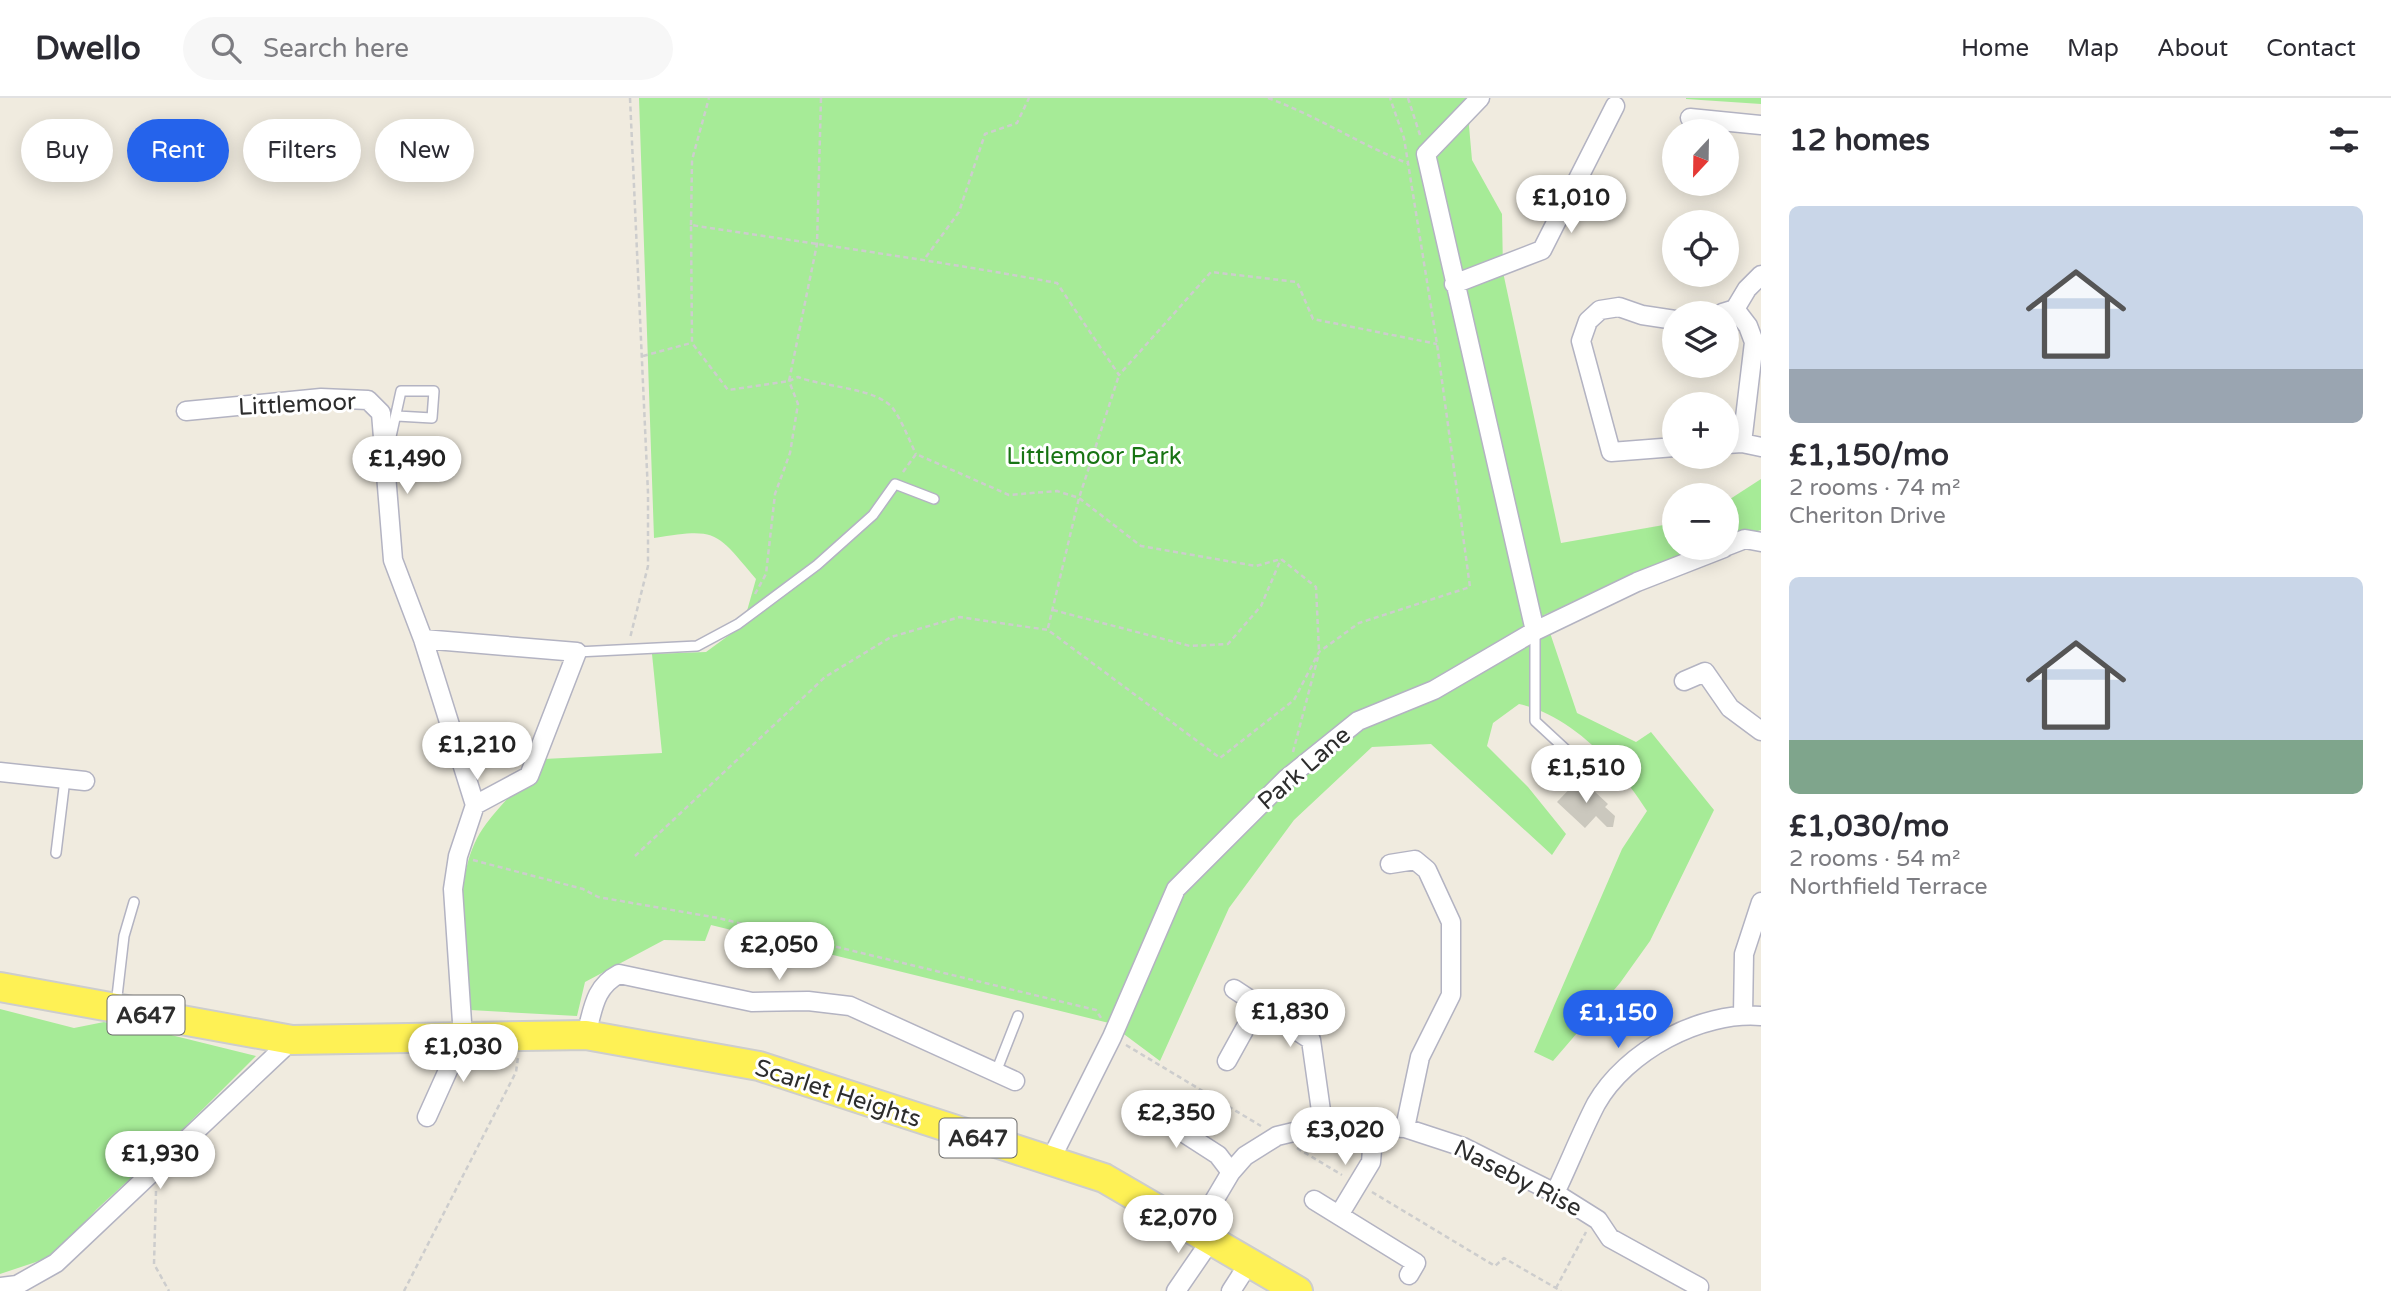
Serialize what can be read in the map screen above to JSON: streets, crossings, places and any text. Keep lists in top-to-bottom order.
{
  "streets": {
    "main road": ["A647", "Scarlet Heights"],
    "street": ["Littlemoor", "Park Lane", "Naseby Rise"]
  },
  "crossings": [
    ["Park Lane", "Scarlet Heights"],
    ["A647", "Scarlet Heights"],
    ["Scarlet Heights", "Naseby Rise"]
  ],
  "parks": ["Littlemoor Park"],
  "north": "bottom",
  "page": {
    "header": "Dwello",
    "search": "Search here",
    "nav": [
      "Home",
      "Map",
      "About",
      "Contact"
    ],
    "heading": "12 homes",
    "map_buttons": ["+", "−"],
    "chip": [
      "Buy",
      "Rent",
      "Filters",
      "New"
    ],
    "price": [
      "£1,010",
      "£1,490",
      "£1,210",
      "£1,510",
      "£2,050",
      "£1,830",
      "£1,150",
      "£1,030",
      "£2,350",
      "£3,020",
      "£1,930",
      "£2,070"
    ],
    "list": [
      {
        "name": "£1,150/mo",
        "note": "2 rooms · 74 m² · Cheriton Drive"
      },
      {
        "name": "£1,030/mo",
        "note": "2 rooms · 54 m² · Northfield Terrace"
      }
    ]
  }
}
